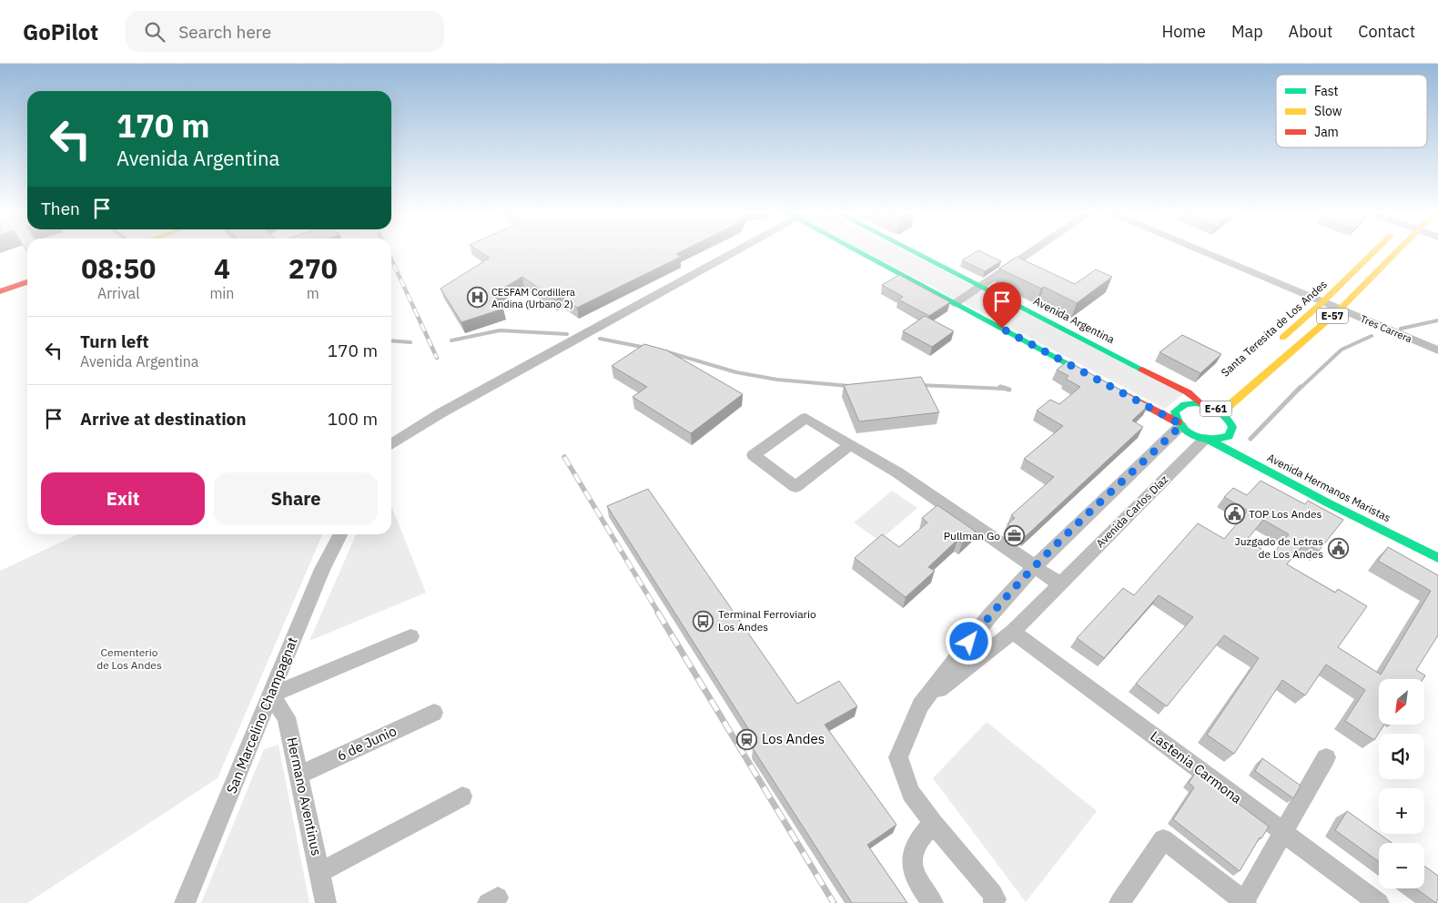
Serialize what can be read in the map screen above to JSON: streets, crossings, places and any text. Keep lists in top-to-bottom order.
{
  "streets": {
    "main road": [
      "E-57",
      "Avenida Argentina",
      "Santa Teresita de Los Andes",
      "E-61",
      "Avenida Hermanos Maristas"
    ],
    "street": [
      "Tres Carrera",
      "Avenida Carlos Díaz",
      "San Marcelino Champagnat",
      "6 de Junio",
      "Lastenia Carmona",
      "Hermano Aventinus"
    ]
  },
  "crossings": [
    ["E-57", "Avenida Argentina"],
    ["E-57", "Tres Carrera"],
    ["E-57", "E-61"],
    ["Avenida Argentina", "E-61"],
    ["Santa Teresita de Los Andes", "Tres Carrera"],
    ["E-61", "Avenida Hermanos Maristas"],
    ["Avenida Hermanos Maristas", "Avenida Carlos Díaz"],
    ["Avenida Carlos Díaz", "Lastenia Carmona"],
    ["San Marcelino Champagnat", "Hermano Aventinus"],
    ["6 de Junio", "Hermano Aventinus"]
  ],
  "parks": ["Cementerio de Los Andes"],
  "places": {
    "hospital": ["CESFAM Cordillera Andina (Urbano 2)"],
    "public building": ["TOP Los Andes", "Juzgado de Letras de Los Andes"],
    "office": ["Pullman Go"],
    "bus stop": ["Terminal Ferroviario Los Andes"],
    "station": ["Los Andes"]
  },
  "legend": ["Fast", "Slow", "Jam"],
  "north": "bottom left",
  "page": {
    "header": "GoPilot",
    "search": "Search here",
    "nav": [
      "Home",
      "Map",
      "About",
      "Contact"
    ],
    "turn": ["170 m", "Avenida Argentina"],
    "then": "Then",
    "eta": [
      "08:50",
      "Arrival",
      "4",
      "min",
      "270",
      "m"
    ],
    "list": [
      {
        "name": "Turn left",
        "note": "Avenida Argentina",
        "value": "170 m"
      },
      {
        "name": "Arrive at destination",
        "value": "100 m"
      }
    ],
    "buttons": ["Exit", "Share"],
    "map_buttons": ["+", "−"]
  }
}
